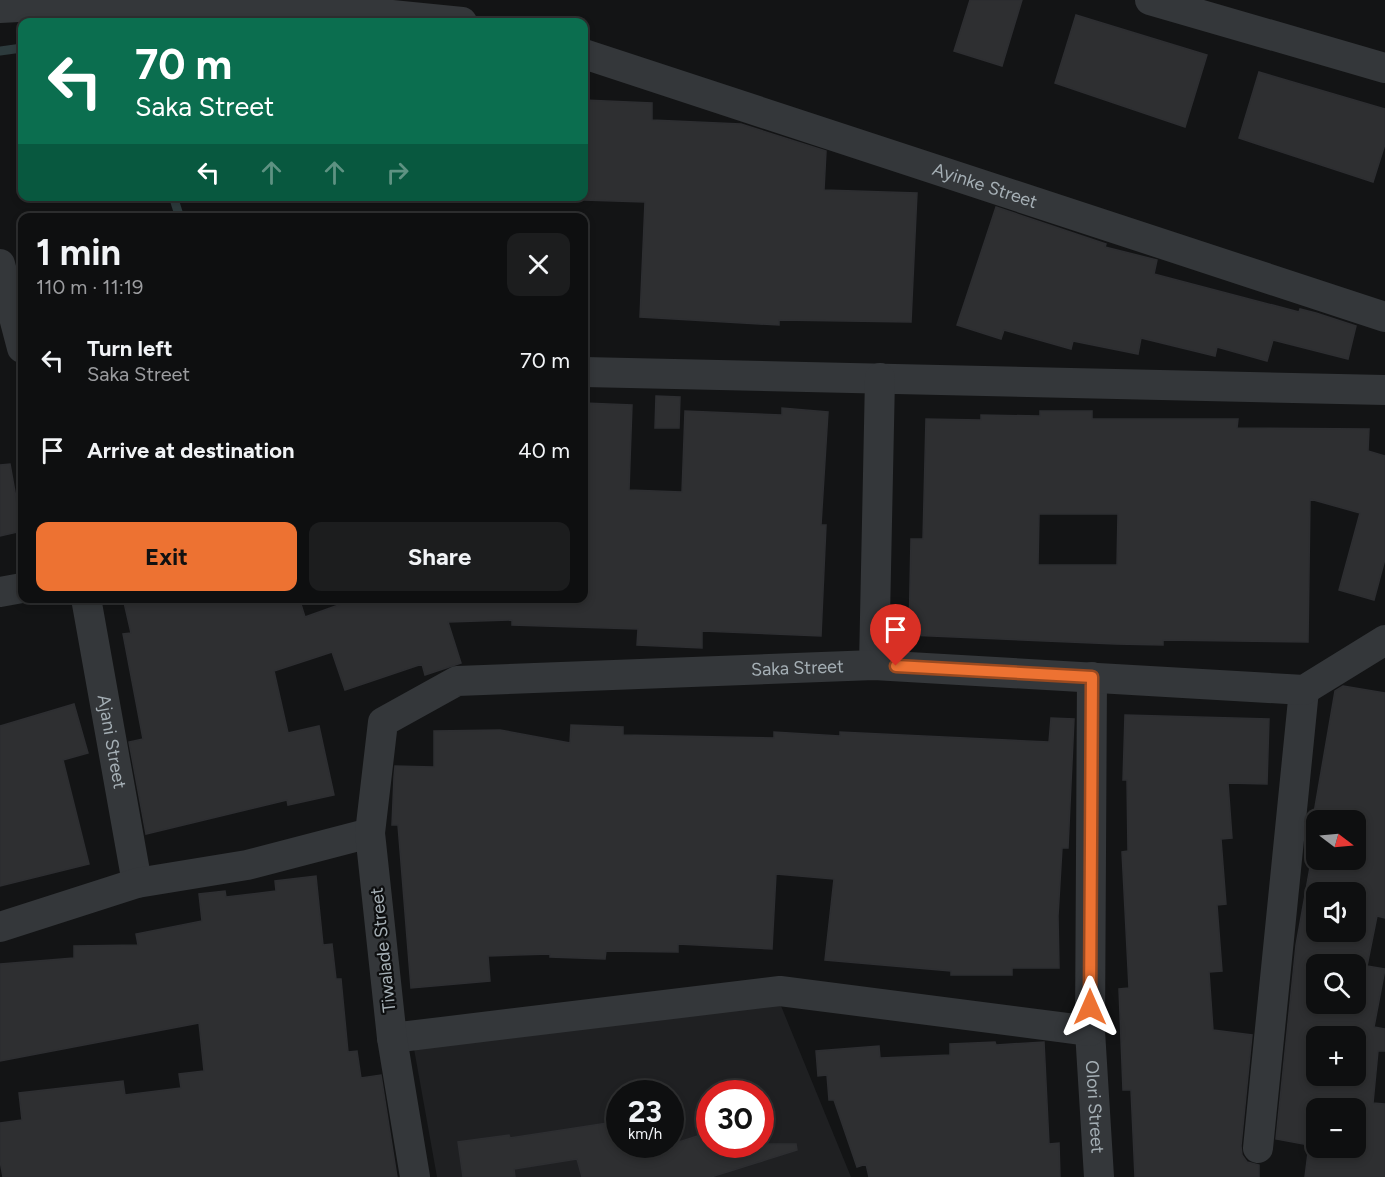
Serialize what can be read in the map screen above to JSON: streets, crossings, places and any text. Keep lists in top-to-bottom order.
{
  "streets": {
    "street": [
      "Ayinke Street",
      "Saka Street",
      "Ajani Street",
      "Tiwalade Street",
      "Olori Street"
    ]
  },
  "crossings": [
    ["Saka Street", "Tiwalade Street"],
    ["Saka Street", "Olori Street"]
  ],
  "north": "right",
  "page": {
    "turn": ["70 m", "Saka Street"],
    "heading": ["1 min", "110 m · 11:19"],
    "list": [
      {
        "name": "Turn left",
        "note": "Saka Street",
        "value": "70 m"
      },
      {
        "name": "Arrive at destination",
        "value": "40 m"
      }
    ],
    "buttons": ["Exit", "Share"],
    "map_buttons": ["+", "−"],
    "speed": "23 km/h",
    "limit": "30"
  }
}
